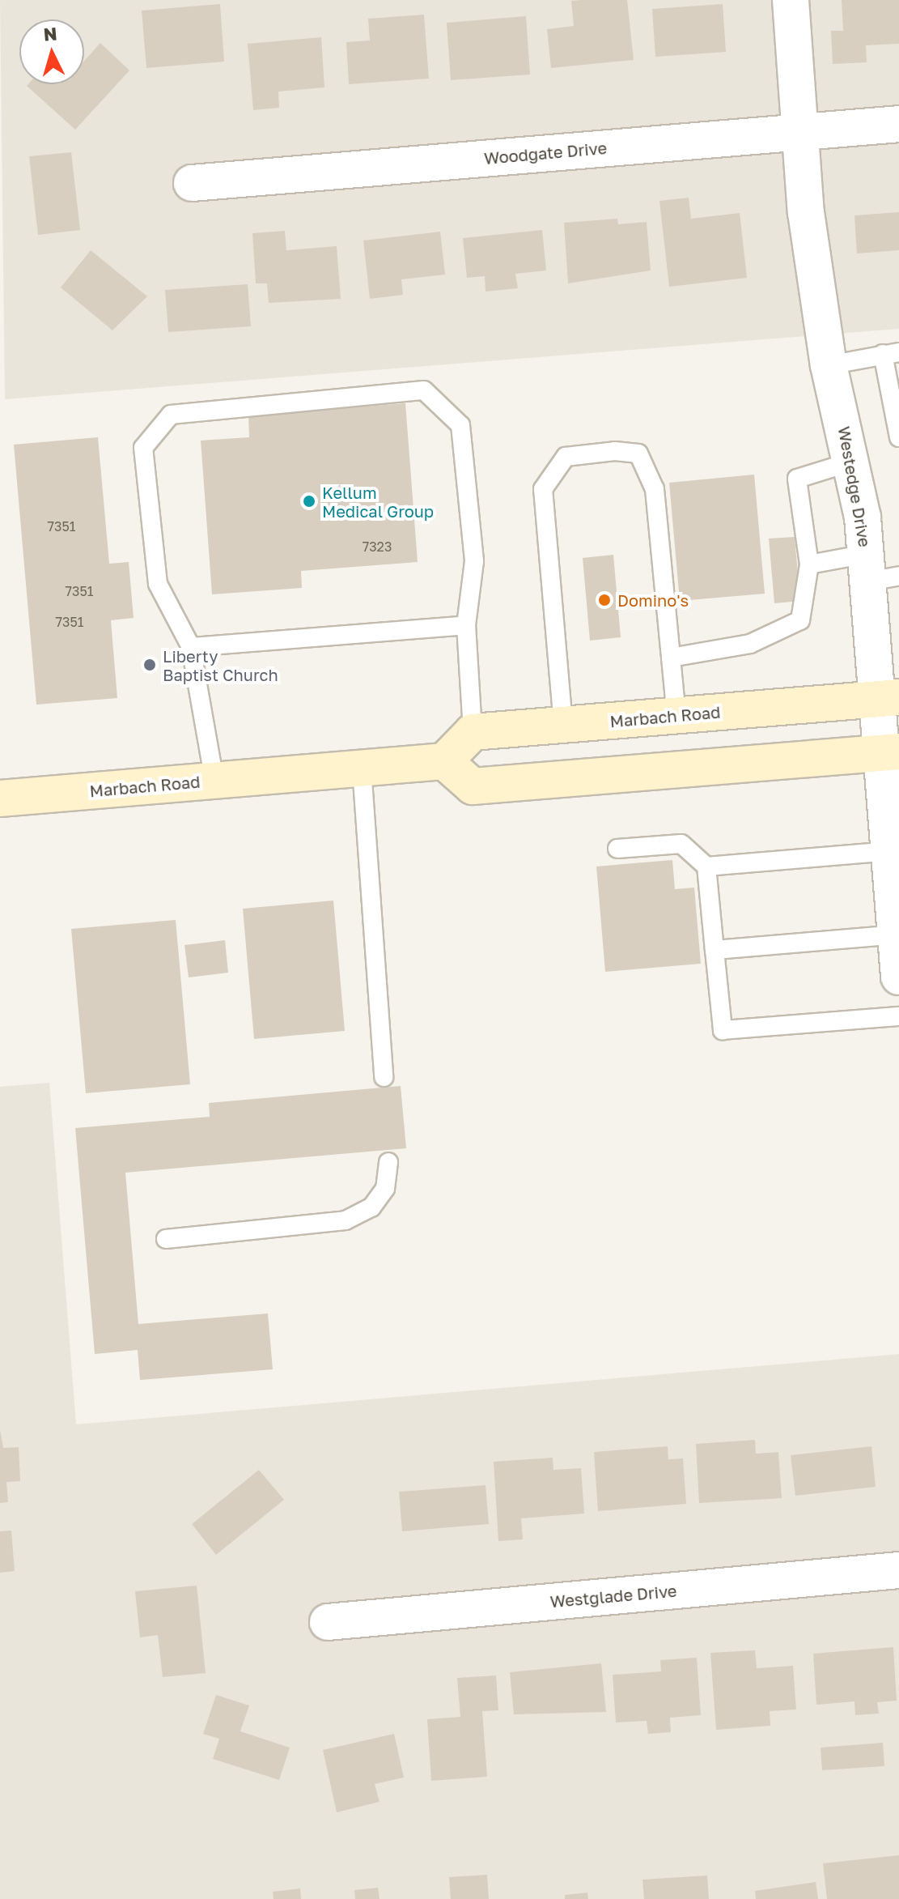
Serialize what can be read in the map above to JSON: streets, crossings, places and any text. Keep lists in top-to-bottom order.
{
  "streets": {
    "main road": ["Marbach Road"],
    "street": ["Woodgate Drive", "Westedge Drive", "Westglade Drive"]
  },
  "crossings": [
    ["Woodgate Drive", "Westedge Drive"],
    ["Westedge Drive", "Marbach Road"]
  ],
  "places": ["Kellum Medical Group", "Domino's", "Liberty Baptist Church"],
  "house_numbers": [
    "7351",
    "7323",
    "7351",
    "7351"
  ],
  "north": "top"
}
